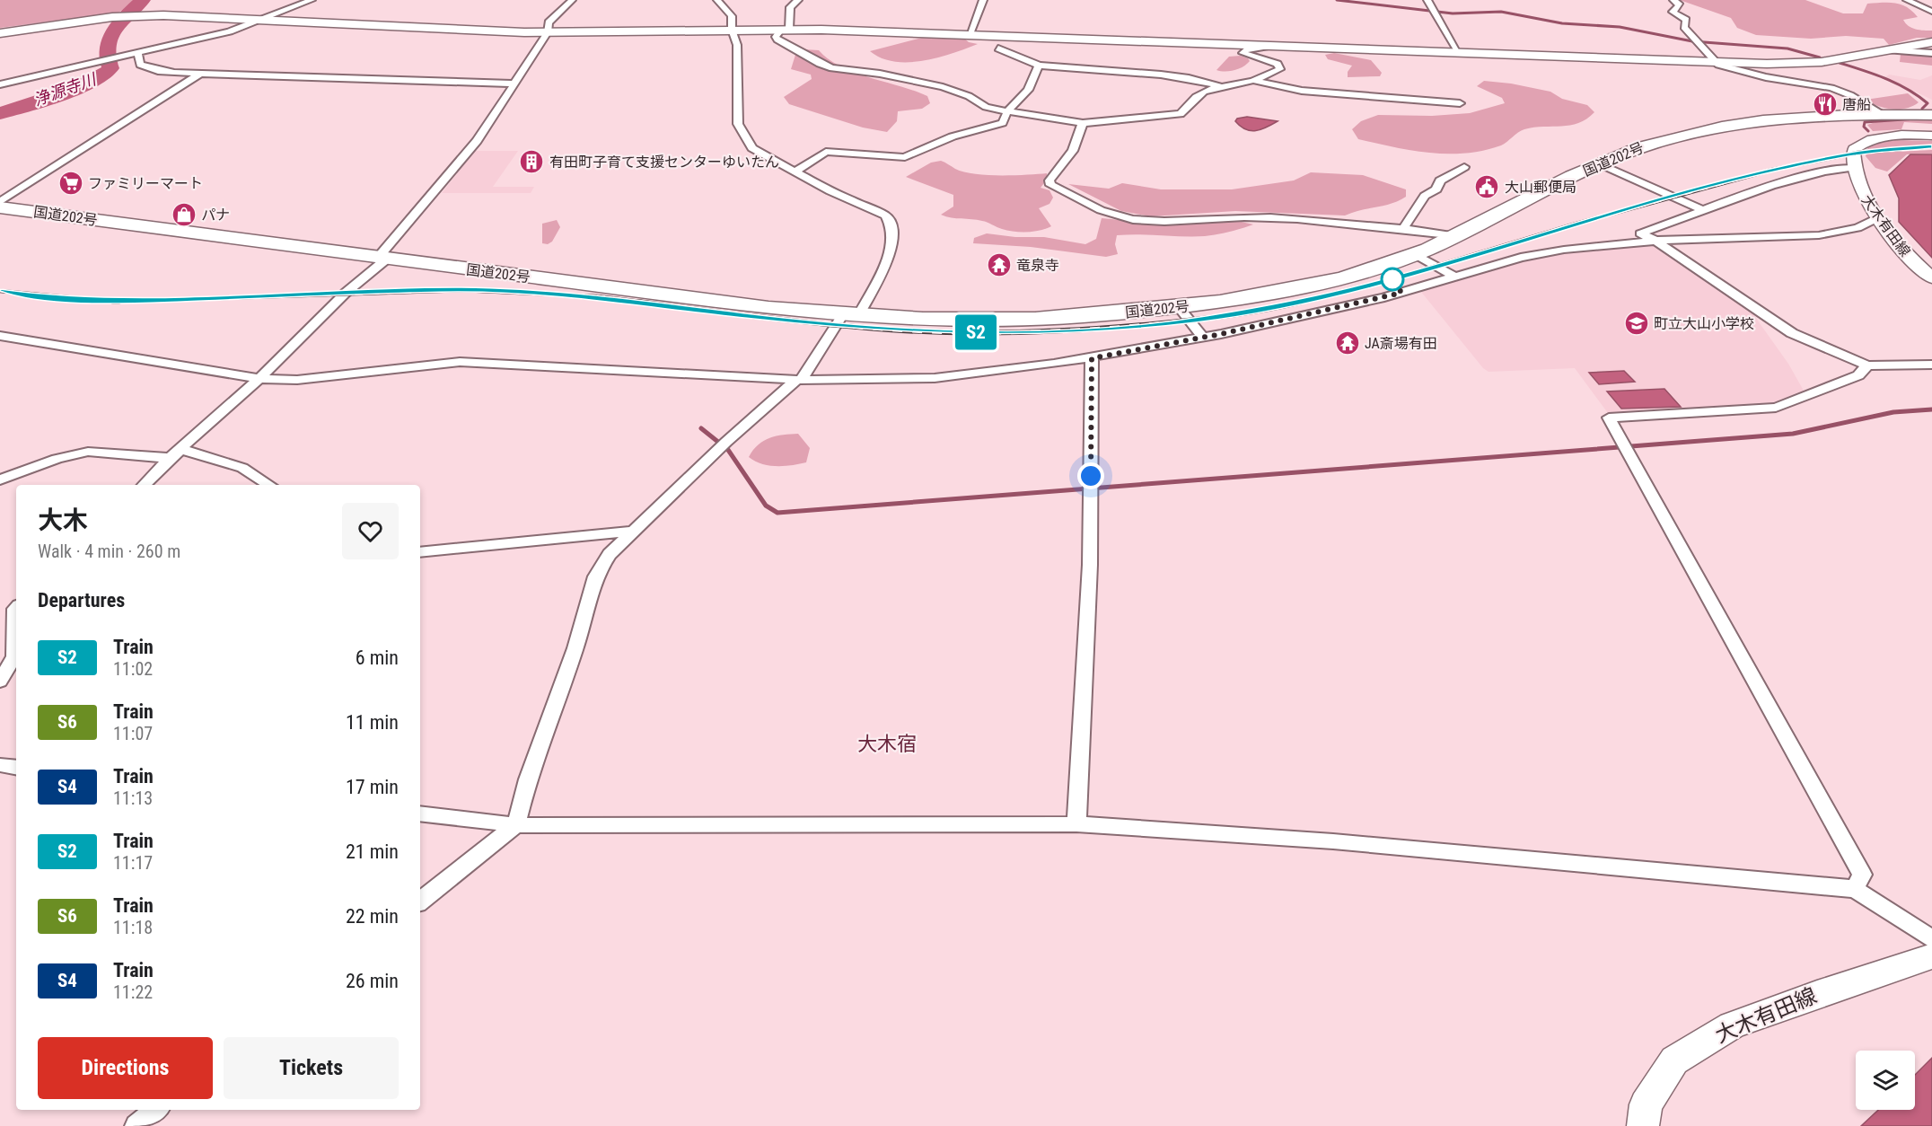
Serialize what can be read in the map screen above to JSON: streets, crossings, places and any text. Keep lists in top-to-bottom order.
{
  "streets": {
    "highway": ["国道202号"],
    "street": ["大木有田線"]
  },
  "districts": ["大木宿"],
  "water": ["浄源寺川"],
  "places": {
    "restaurant": ["唐船"],
    "building": ["有田町子育て支援センターゆいたん"],
    "supermarket": ["ファミリーマート"],
    "public building": ["大山郵便局"],
    "shop": ["パナ"],
    "temple": ["竜泉寺", "JA斎場有田"],
    "school or university": ["町立大山小学校"]
  },
  "page": {
    "on_map": "S2",
    "heading": [
      ["大木", "Walk · 4 min · 260 m"],
      "Departures"
    ],
    "list": [
      {
        "mark": "S2",
        "name": "Train",
        "note": "11:02",
        "value": "6 min"
      },
      {
        "mark": "S6",
        "name": "Train",
        "note": "11:07",
        "value": "11 min"
      },
      {
        "mark": "S4",
        "name": "Train",
        "note": "11:13",
        "value": "17 min"
      },
      {
        "mark": "S2",
        "name": "Train",
        "note": "11:17",
        "value": "21 min"
      },
      {
        "mark": "S6",
        "name": "Train",
        "note": "11:18",
        "value": "22 min"
      },
      {
        "mark": "S4",
        "name": "Train",
        "note": "11:22",
        "value": "26 min"
      }
    ],
    "buttons": ["Directions", "Tickets"]
  }
}
